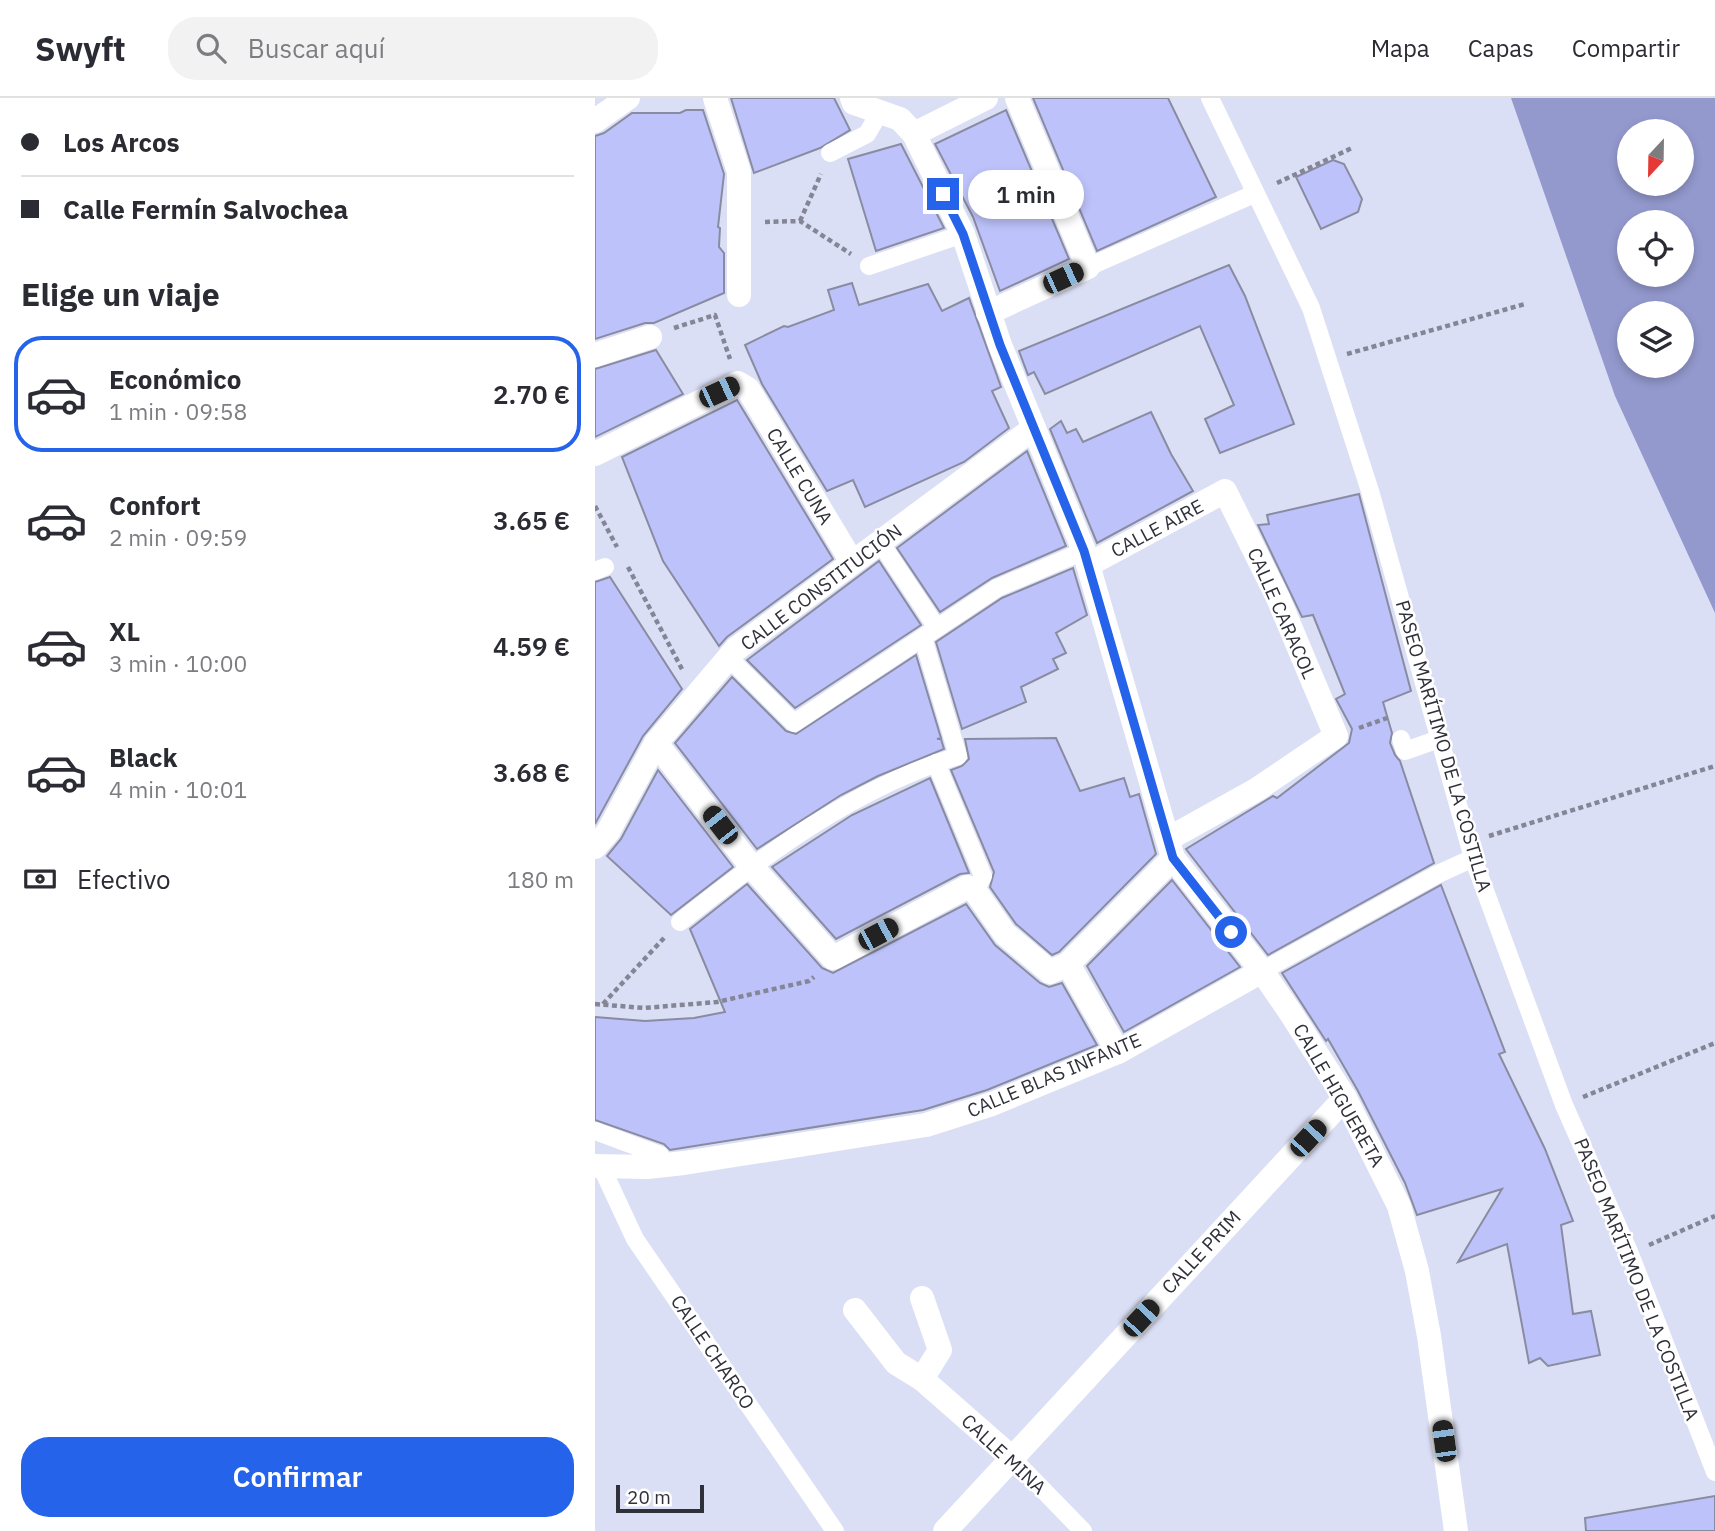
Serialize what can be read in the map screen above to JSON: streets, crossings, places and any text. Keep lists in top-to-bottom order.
{
  "streets": {
    "street": [
      "CALLE CUNA",
      "CALLE AIRE",
      "CALLE CONSTITUCIÓN",
      "CALLE CARACOL",
      "PASEO MARÍTIMO DE LA COSTILLA",
      "CALLE BLAS INFANTE",
      "CALLE HIGUERETA",
      "CALLE PRIM",
      "CALLE CHARCO",
      "CALLE MINA"
    ]
  },
  "crossings": [
    ["CALLE CUNA", "CALLE CONSTITUCIÓN"],
    ["CALLE AIRE", "CALLE CARACOL"],
    ["PASEO MARÍTIMO DE LA COSTILLA", "CALLE BLAS INFANTE"],
    ["CALLE BLAS INFANTE", "CALLE HIGUERETA"],
    ["CALLE BLAS INFANTE", "CALLE CHARCO"],
    ["CALLE HIGUERETA", "CALLE PRIM"],
    ["CALLE PRIM", "CALLE MINA"]
  ],
  "scale_bar": "20 m",
  "north": "bottom",
  "page": {
    "header": "Swyft",
    "search": "Buscar aquí",
    "nav": ["Mapa", "Capas", "Compartir"],
    "banner": ["Los Arcos", "Calle Fermín Salvochea"],
    "bubble": "1 min",
    "heading": "Elige un viaje",
    "list": [
      {
        "name": "Económico",
        "note": "1 min · 09:58",
        "value": "2.70 €"
      },
      {
        "name": "Confort",
        "note": "2 min · 09:59",
        "value": "3.65 €"
      },
      {
        "name": "XL",
        "note": "3 min · 10:00",
        "value": "4.59 €"
      },
      {
        "name": "Black",
        "note": "4 min · 10:01",
        "value": "3.68 €"
      }
    ],
    "pay": ["Efectivo", "180 m"],
    "buttons": "Confirmar",
    "scale": "20 m"
  }
}
